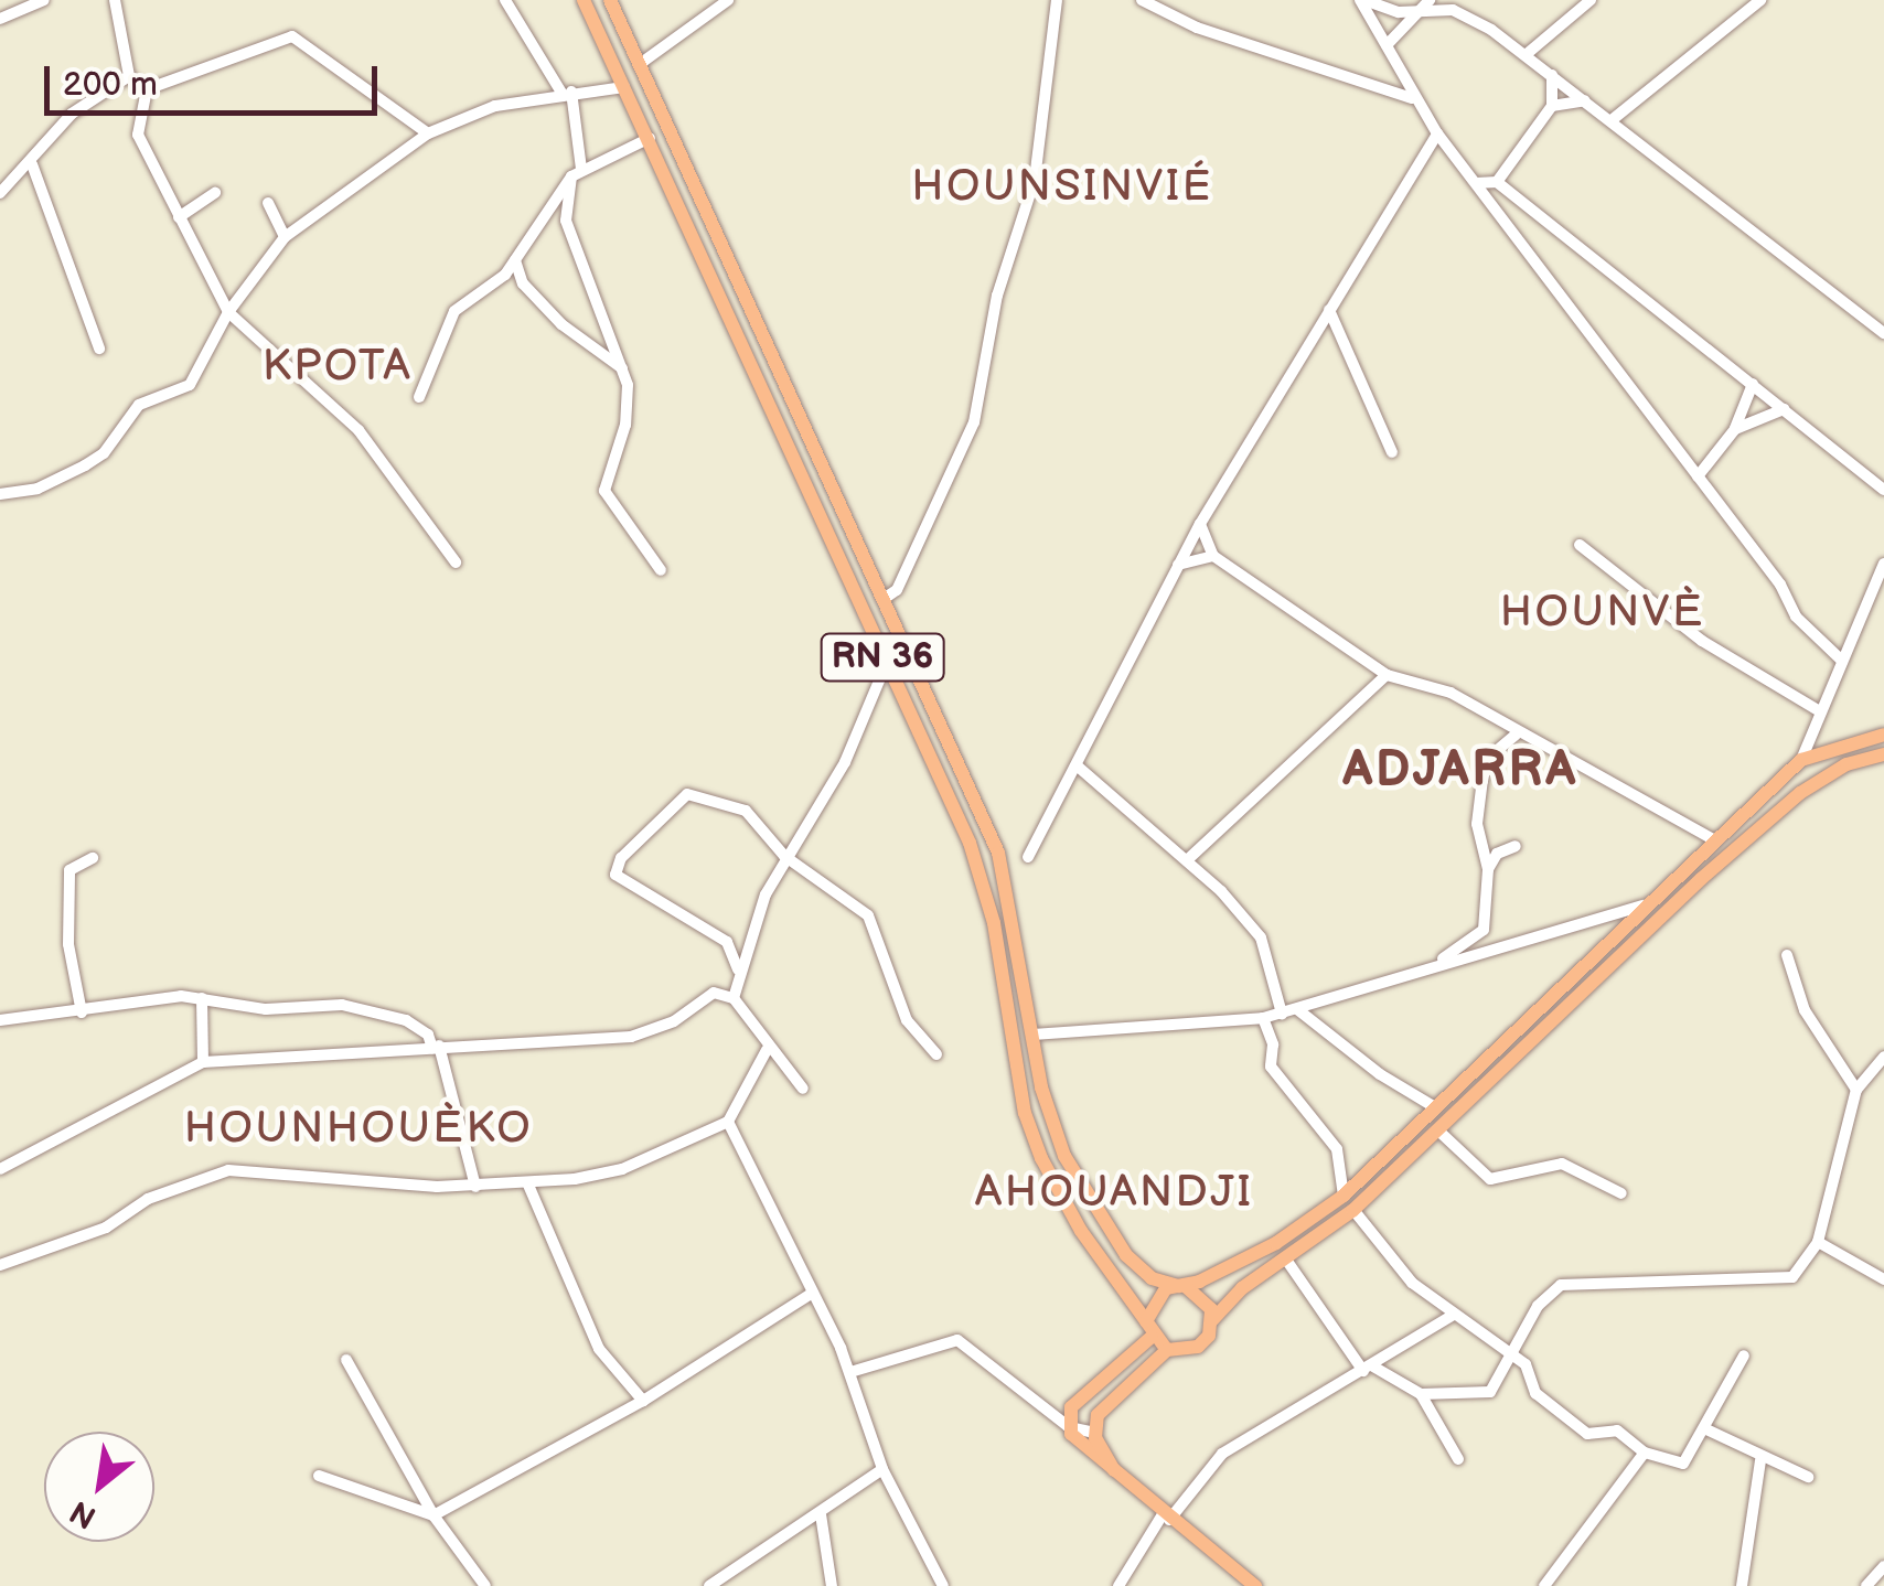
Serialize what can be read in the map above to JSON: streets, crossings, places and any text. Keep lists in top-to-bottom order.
{
  "streets": {
    "main road": ["RN 36"]
  },
  "districts": [
    "HOUNSINVIÉ",
    "KPOTA",
    "HOUNVÈ",
    "ADJARRA",
    "HOUNHOUÈKO",
    "AHOUANDJI"
  ],
  "scale_bar": "200 m",
  "north": "bottom left"
}
